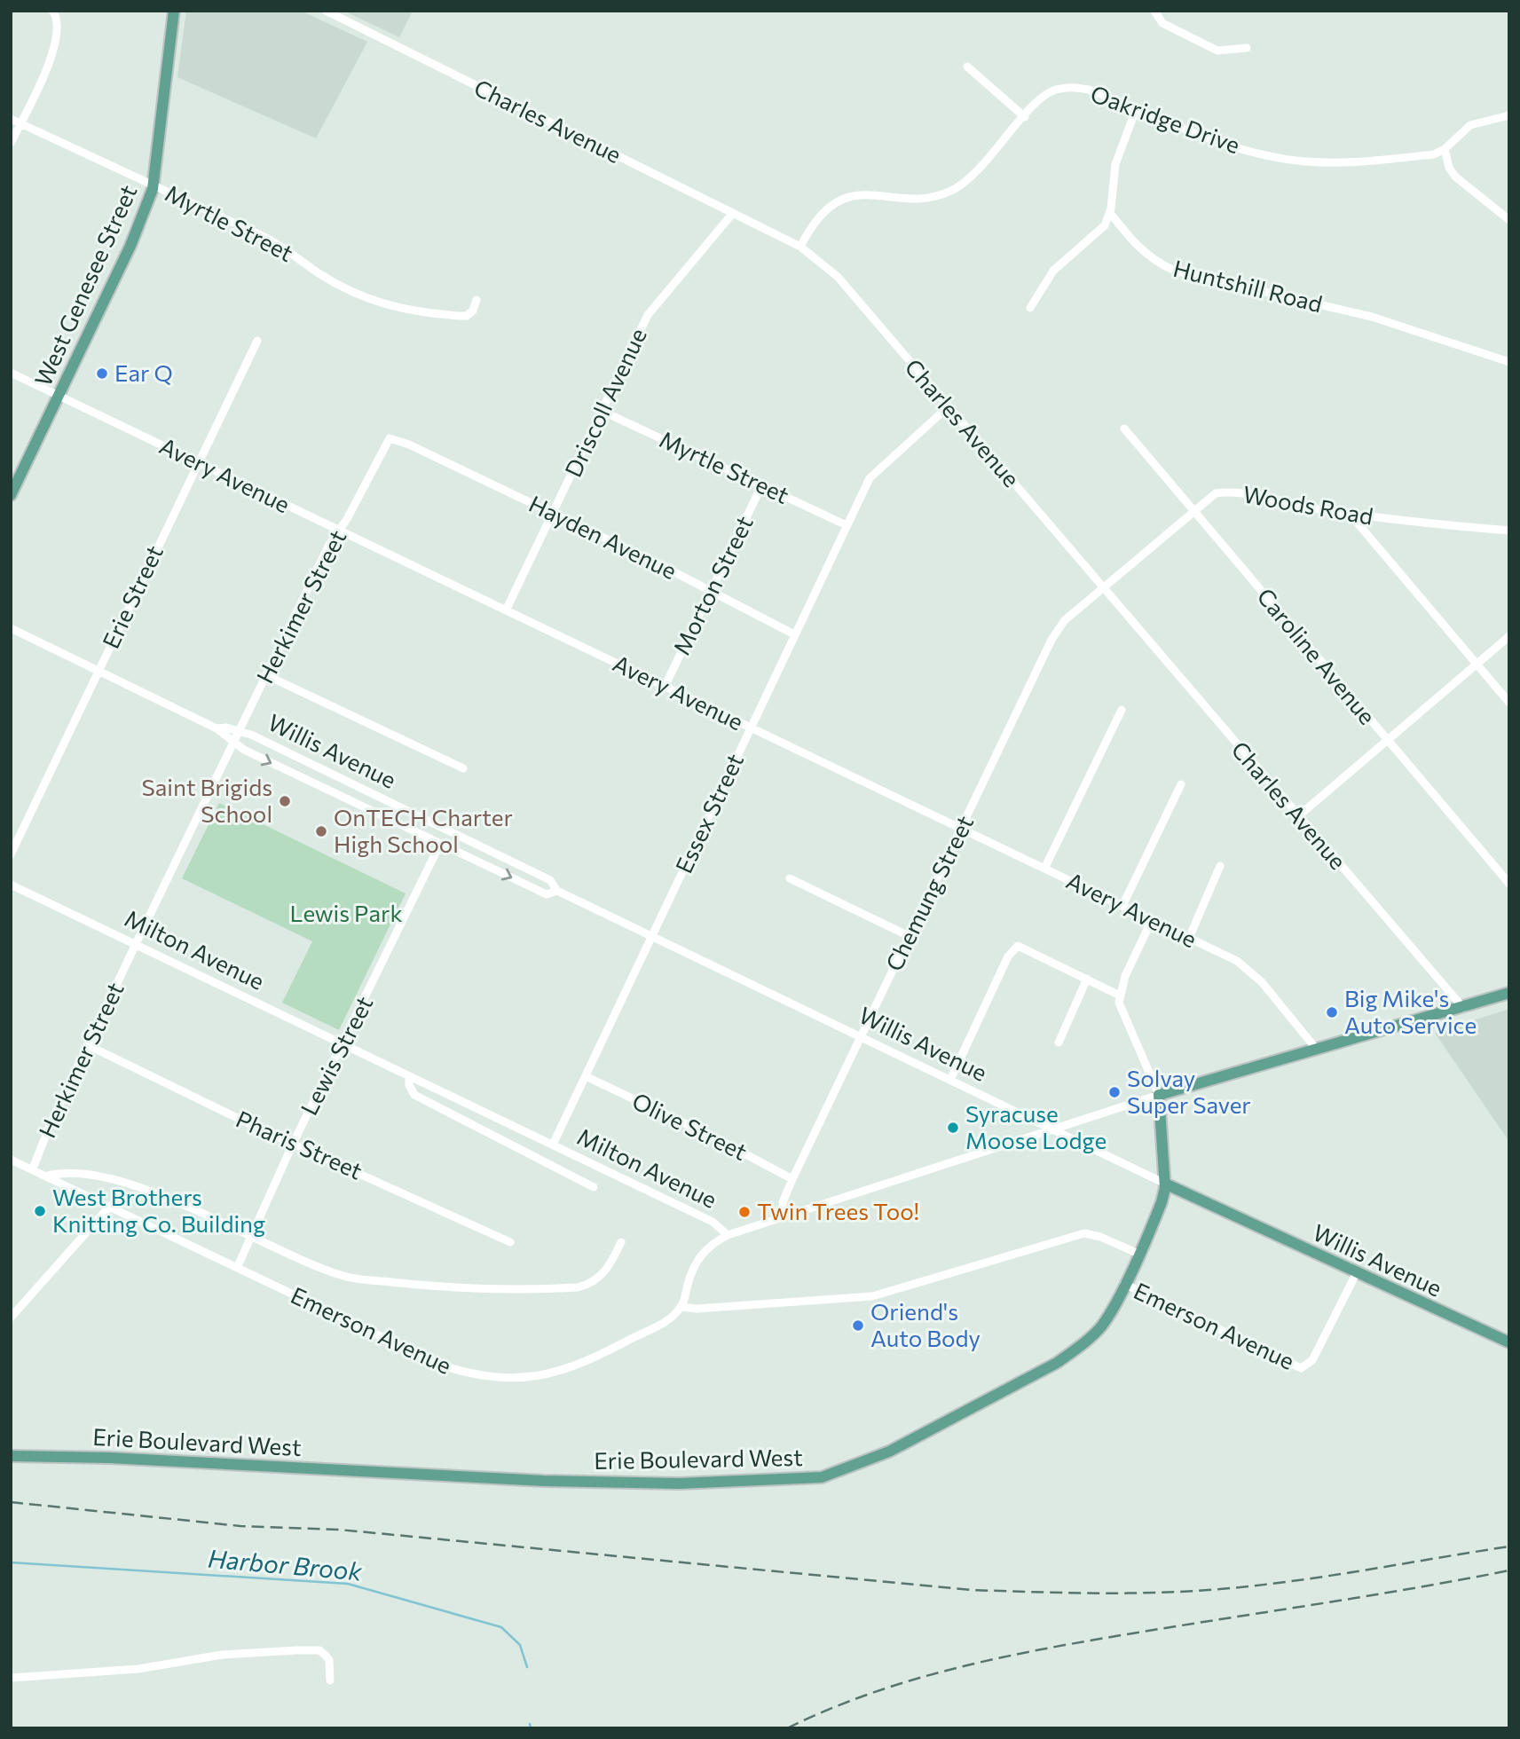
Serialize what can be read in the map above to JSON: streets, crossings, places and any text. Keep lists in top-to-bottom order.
{
  "streets": {
    "main road": [
      "West Genesee Street",
      "Willis Avenue",
      "Milton Avenue",
      "Erie Boulevard West"
    ],
    "street": [
      "Oakridge Drive",
      "Charles Avenue",
      "Myrtle Street",
      "Huntshill Road",
      "Driscoll Avenue",
      "Avery Avenue",
      "Woods Road",
      "Hayden Avenue",
      "Morton Street",
      "Erie Street",
      "Herkimer Street",
      "Caroline Avenue",
      "Essex Street",
      "Chemung Street",
      "Lewis Street",
      "Olive Street",
      "Pharis Street",
      "Emerson Avenue"
    ]
  },
  "crossings": [
    ["Oakridge Drive", "Charles Avenue"],
    ["Charles Avenue", "Driscoll Avenue"],
    ["Charles Avenue", "Woods Road"],
    ["Charles Avenue", "Essex Street"],
    ["Charles Avenue", "Chemung Street"],
    ["Charles Avenue", "Milton Avenue"],
    ["Myrtle Street", "West Genesee Street"],
    ["Myrtle Street", "Driscoll Avenue"],
    ["Myrtle Street", "Morton Street"],
    ["Myrtle Street", "Essex Street"],
    ["West Genesee Street", "Avery Avenue"],
    ["Driscoll Avenue", "Avery Avenue"],
    ["Driscoll Avenue", "Hayden Avenue"],
    ["Avery Avenue", "Morton Street"],
    ["Avery Avenue", "Erie Street"],
    ["Avery Avenue", "Herkimer Street"],
    ["Avery Avenue", "Essex Street"],
    ["Avery Avenue", "Chemung Street"],
    ["Avery Avenue", "Milton Avenue"],
    ["Woods Road", "Caroline Avenue"],
    ["Woods Road", "Chemung Street"],
    ["Hayden Avenue", "Morton Street"],
    ["Hayden Avenue", "Herkimer Street"],
    ["Hayden Avenue", "Essex Street"],
    ["Erie Street", "Willis Avenue"],
    ["Herkimer Street", "Willis Avenue"],
    ["Herkimer Street", "Milton Avenue"],
    ["Herkimer Street", "Pharis Street"],
    ["Herkimer Street", "Emerson Avenue"],
    ["Willis Avenue", "Essex Street"],
    ["Willis Avenue", "Chemung Street"],
    ["Willis Avenue", "Milton Avenue"],
    ["Willis Avenue", "Lewis Street"],
    ["Willis Avenue", "Emerson Avenue"],
    ["Willis Avenue", "Erie Boulevard West"],
    ["Essex Street", "Milton Avenue"],
    ["Essex Street", "Olive Street"],
    ["Chemung Street", "Milton Avenue"],
    ["Chemung Street", "Olive Street"],
    ["Milton Avenue", "Lewis Street"],
    ["Milton Avenue", "Erie Boulevard West"],
    ["Lewis Street", "Pharis Street"],
    ["Lewis Street", "Emerson Avenue"],
    ["Emerson Avenue", "Erie Boulevard West"]
  ],
  "water": ["Harbor Brook"],
  "parks": ["Lewis Park"],
  "places": [
    "Ear Q",
    "Saint Brigids School",
    "OnTECH Charter High School",
    "Big Mike's Auto Service",
    "Solvay Super Saver",
    "Syracuse Moose Lodge",
    "West Brothers Knitting Co. Building",
    "Twin Trees Too!",
    "Oriend's Auto Body"
  ]
}
